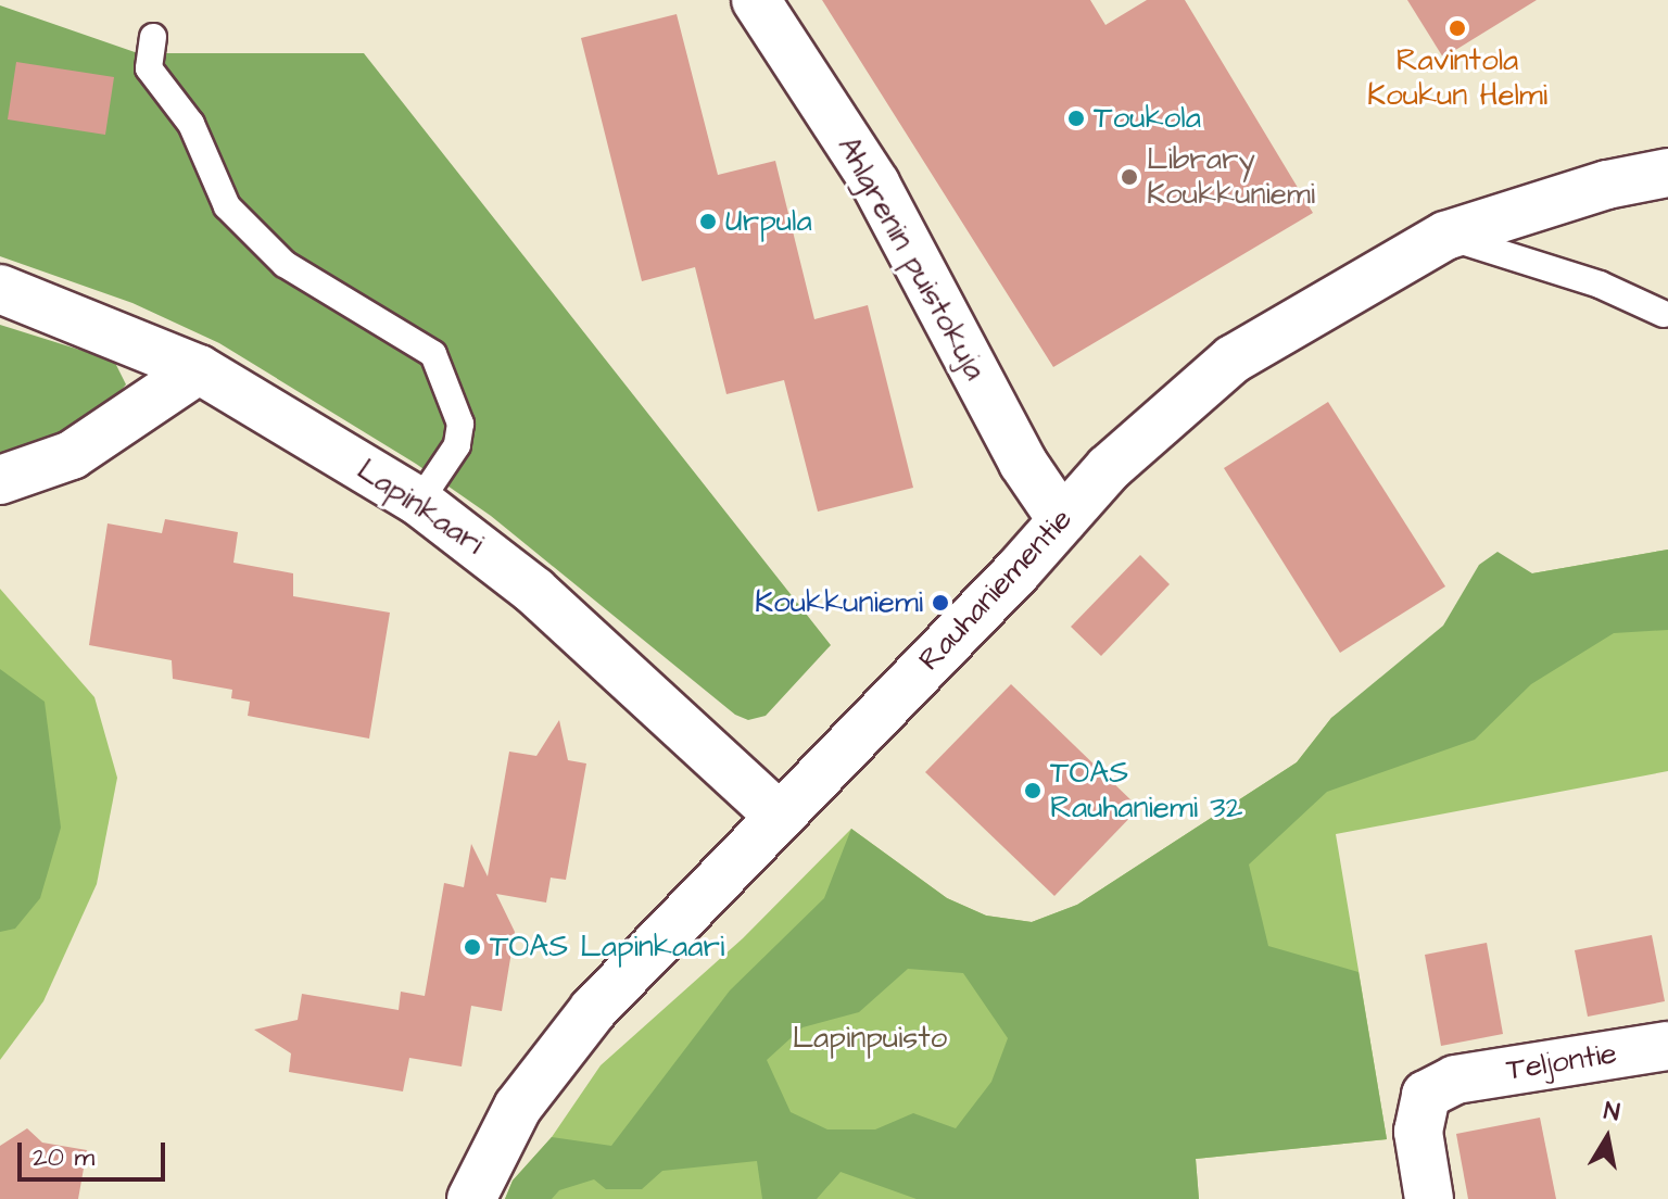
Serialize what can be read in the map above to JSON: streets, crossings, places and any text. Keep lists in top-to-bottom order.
{
  "streets": {
    "street": [
      "Ahlgrenin puistokuja",
      "Lapinkaari",
      "Rauhaniementie",
      "Teljontie"
    ]
  },
  "crossings": [
    ["Ahlgrenin puistokuja", "Rauhaniementie"],
    ["Lapinkaari", "Rauhaniementie"]
  ],
  "parks": ["Lapinpuisto"],
  "places": [
    "Ravintola Koukun Helmi",
    "Toukola",
    "Library Koukkuniemi",
    "Urpula",
    "Koukkuniemi",
    "TOAS Rauhaniemi 32",
    "TOAS Lapinkaari"
  ],
  "scale_bar": "20 m",
  "north": "top"
}
